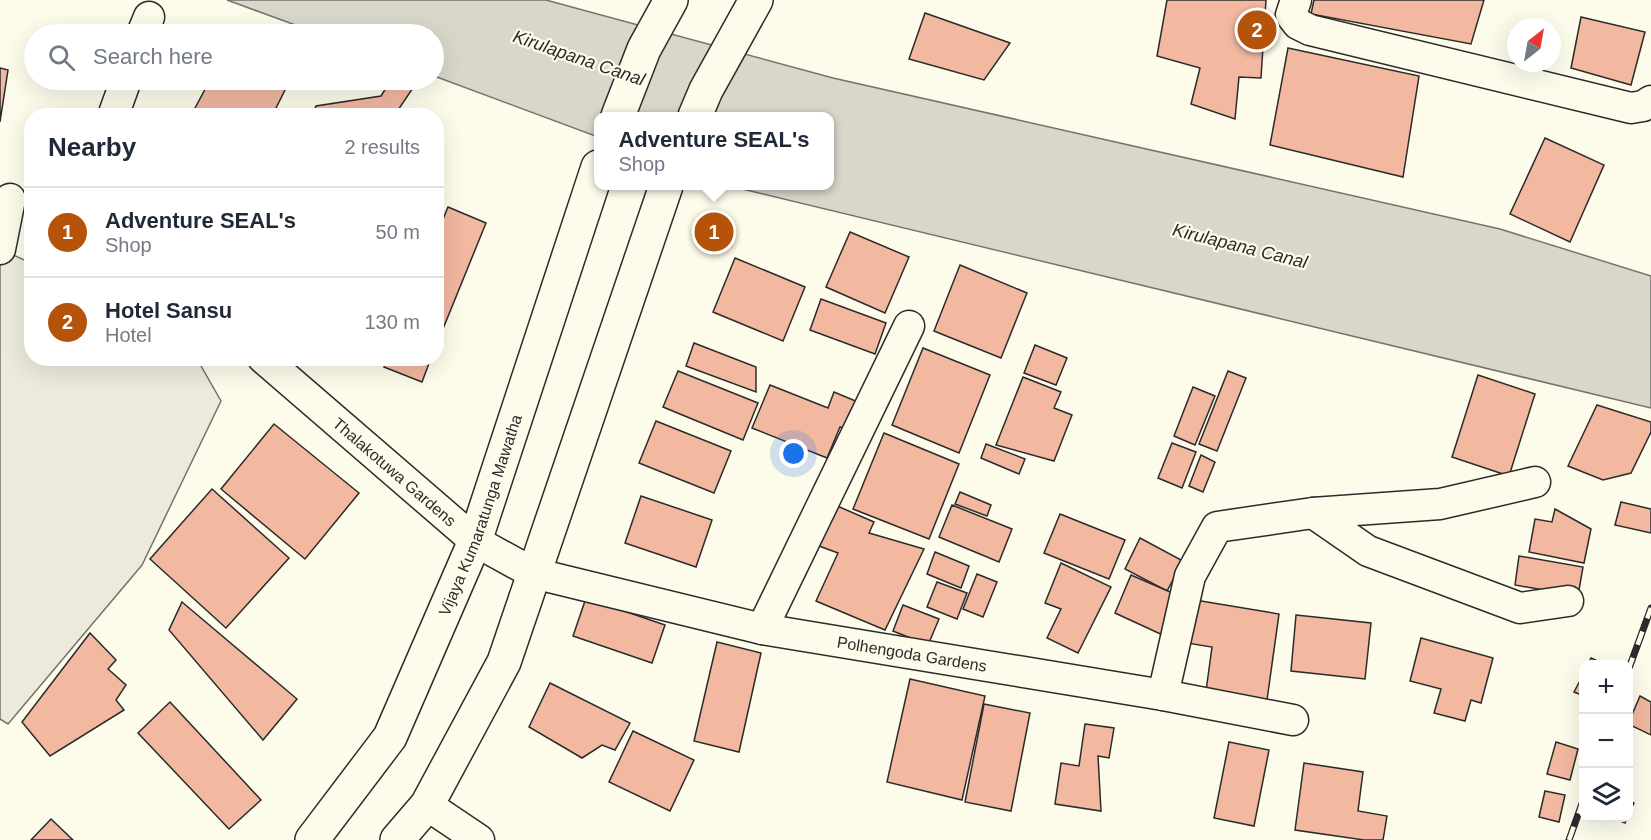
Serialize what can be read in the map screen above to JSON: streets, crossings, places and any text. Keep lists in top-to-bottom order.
{
  "streets": {
    "highway": ["Vijaya Kumaratunga Mawatha"],
    "street": ["Thalakotuwa Gardens", "Polhengoda Gardens"]
  },
  "crossings": [
    ["Thalakotuwa Gardens", "Vijaya Kumaratunga Mawatha"],
    ["Thalakotuwa Gardens", "Polhengoda Gardens"]
  ],
  "water": ["Kirulapana Canal"],
  "north": "top right",
  "page": {
    "pins": ["2", "1"],
    "search": "Search here",
    "heading": ["Nearby", "2 results"],
    "popup": ["Adventure SEAL's", "Shop"],
    "list": [
      {
        "mark": "1",
        "name": "Adventure SEAL's",
        "note": "Shop",
        "value": "50 m"
      },
      {
        "mark": "2",
        "name": "Hotel Sansu",
        "note": "Hotel",
        "value": "130 m"
      }
    ],
    "map_buttons": ["+", "−"]
  }
}
